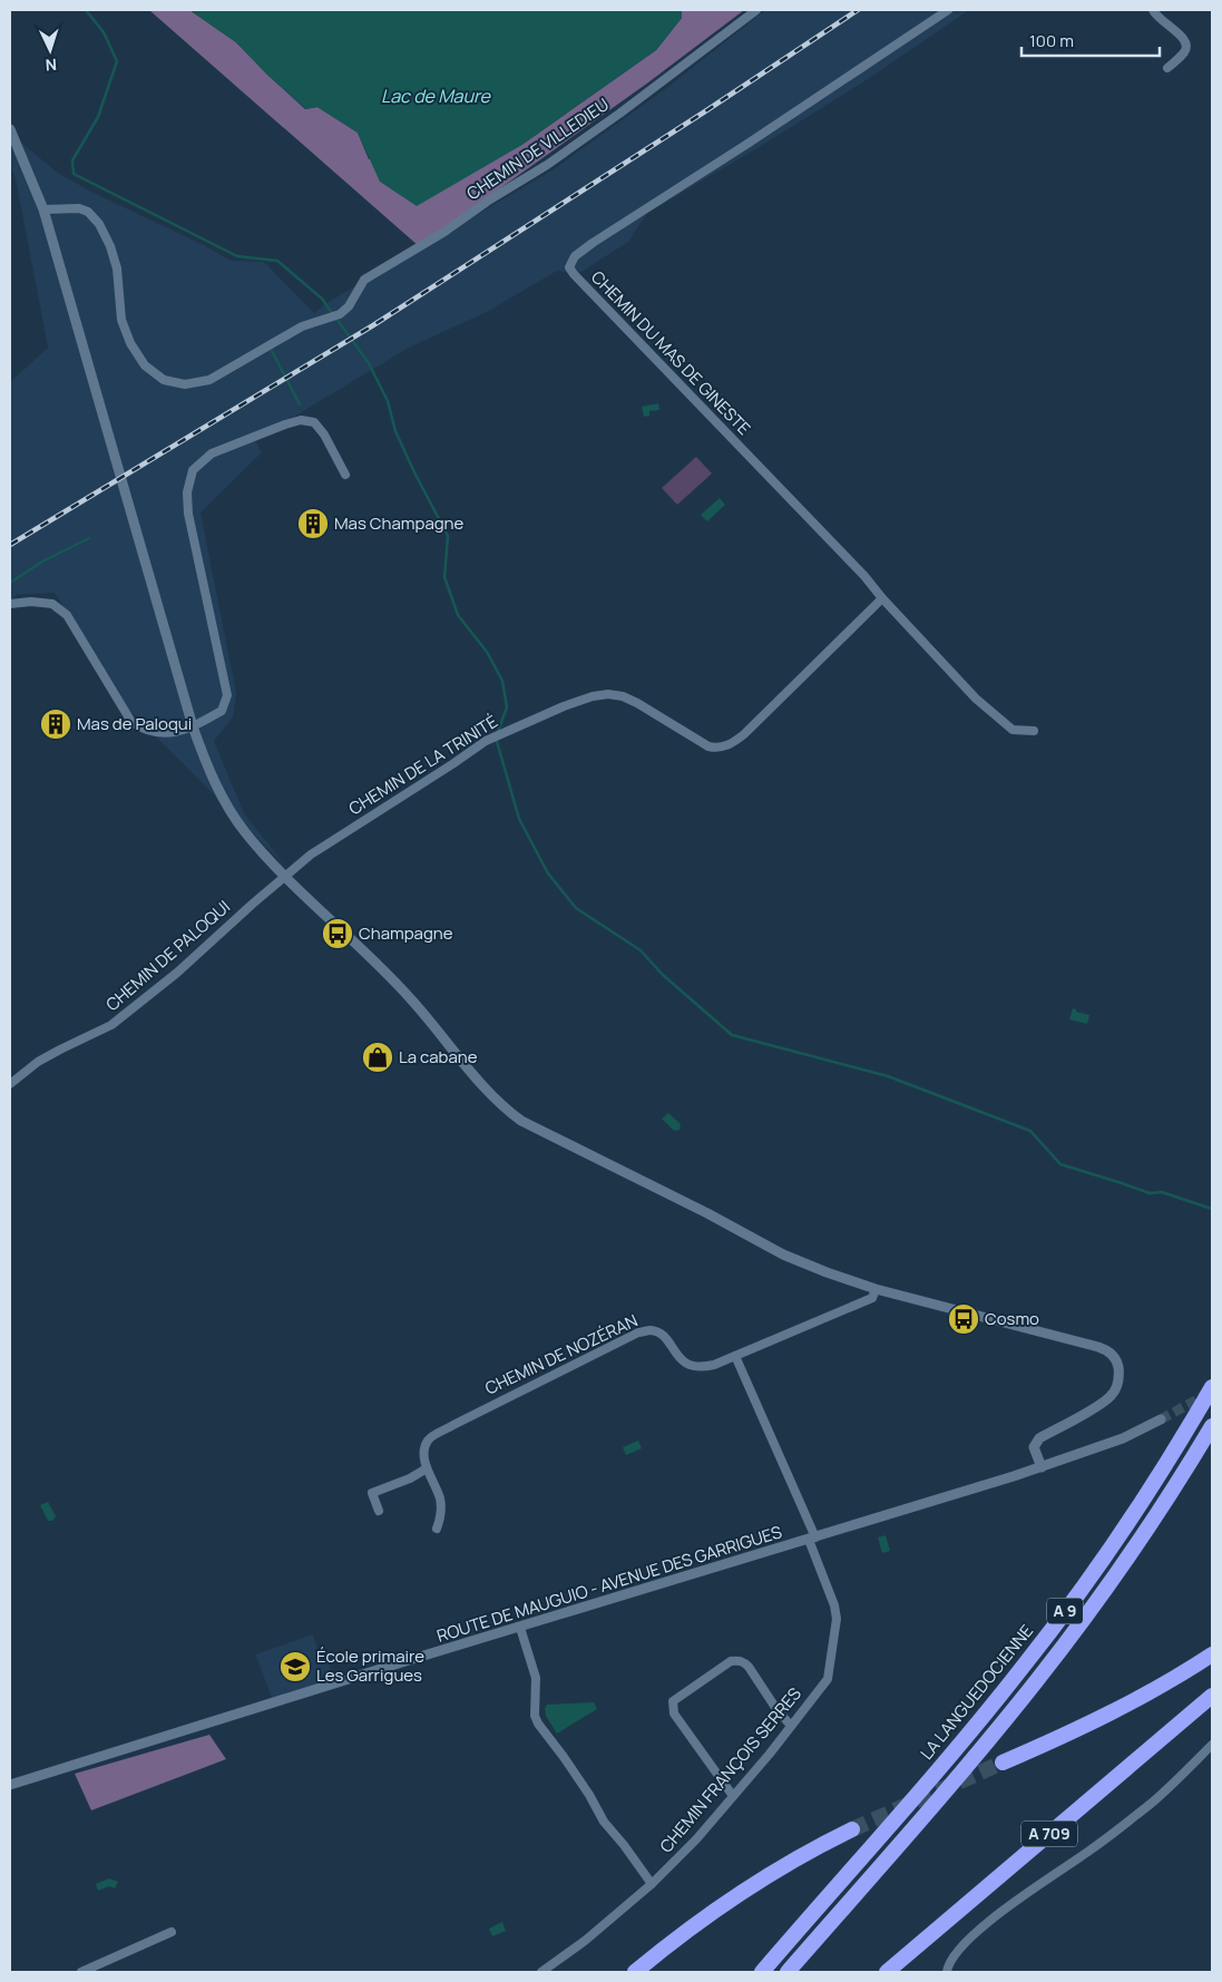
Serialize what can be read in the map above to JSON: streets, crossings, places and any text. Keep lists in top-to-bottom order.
{
  "streets": {
    "highway": ["A 9", "LA LANGUEDOCIENNE", "A 709"],
    "street": [
      "CHEMIN DE VILLEDIEU",
      "CHEMIN DU MAS DE GINESTE",
      "CHEMIN DE LA TRINITÉ",
      "CHEMIN DE PALOQUI",
      "CHEMIN DE NOZÉRAN",
      "ROUTE DE MAUGUIO - AVENUE DES GARRIGUES",
      "CHEMIN FRANÇOIS SERRES"
    ]
  },
  "crossings": [
    ["CHEMIN DU MAS DE GINESTE", "CHEMIN DE LA TRINITÉ"],
    ["CHEMIN DE LA TRINITÉ", "CHEMIN DE PALOQUI"],
    ["CHEMIN DE NOZÉRAN", "CHEMIN FRANÇOIS SERRES"],
    ["ROUTE DE MAUGUIO - AVENUE DES GARRIGUES", "CHEMIN FRANÇOIS SERRES"]
  ],
  "water": ["Lac de Maure"],
  "places": {
    "building": ["Mas Champagne", "Mas de Paloqui"],
    "bus stop": ["Champagne", "Cosmo"],
    "shop": ["La cabane"],
    "school or university": ["École primaire Les Garrigues"]
  },
  "scale_bar": "100 m",
  "north": "bottom"
}
